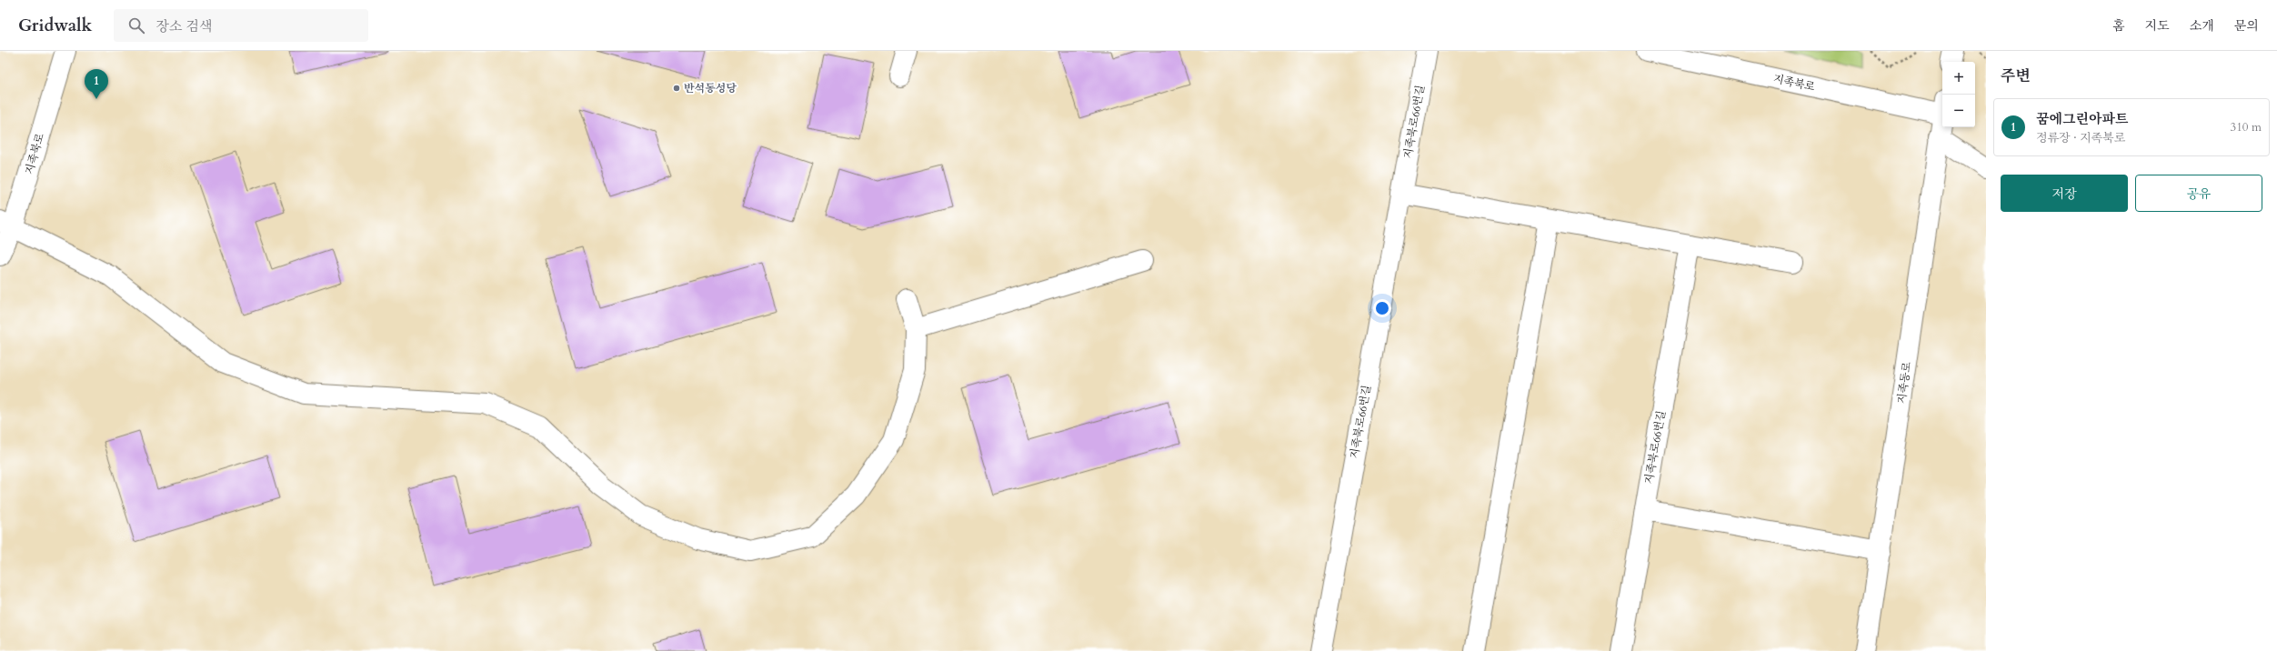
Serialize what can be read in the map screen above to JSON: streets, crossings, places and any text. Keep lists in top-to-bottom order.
{
  "streets": {
    "street": ["지족북로", "지족북로66번길", "지족동로"]
  },
  "places": ["반석동성당"],
  "page": {
    "header": "Gridwalk",
    "search": "장소 검색",
    "nav": [
      "홈",
      "지도",
      "소개",
      "문의"
    ],
    "heading": "주변",
    "map_buttons": ["+", "−"],
    "pins": "1",
    "list": [
      {
        "mark": "1",
        "name": "꿈에그린아파트",
        "note": "정류장 · 지족북로",
        "value": "310 m"
      }
    ],
    "buttons": ["저장", "공유"]
  }
}
